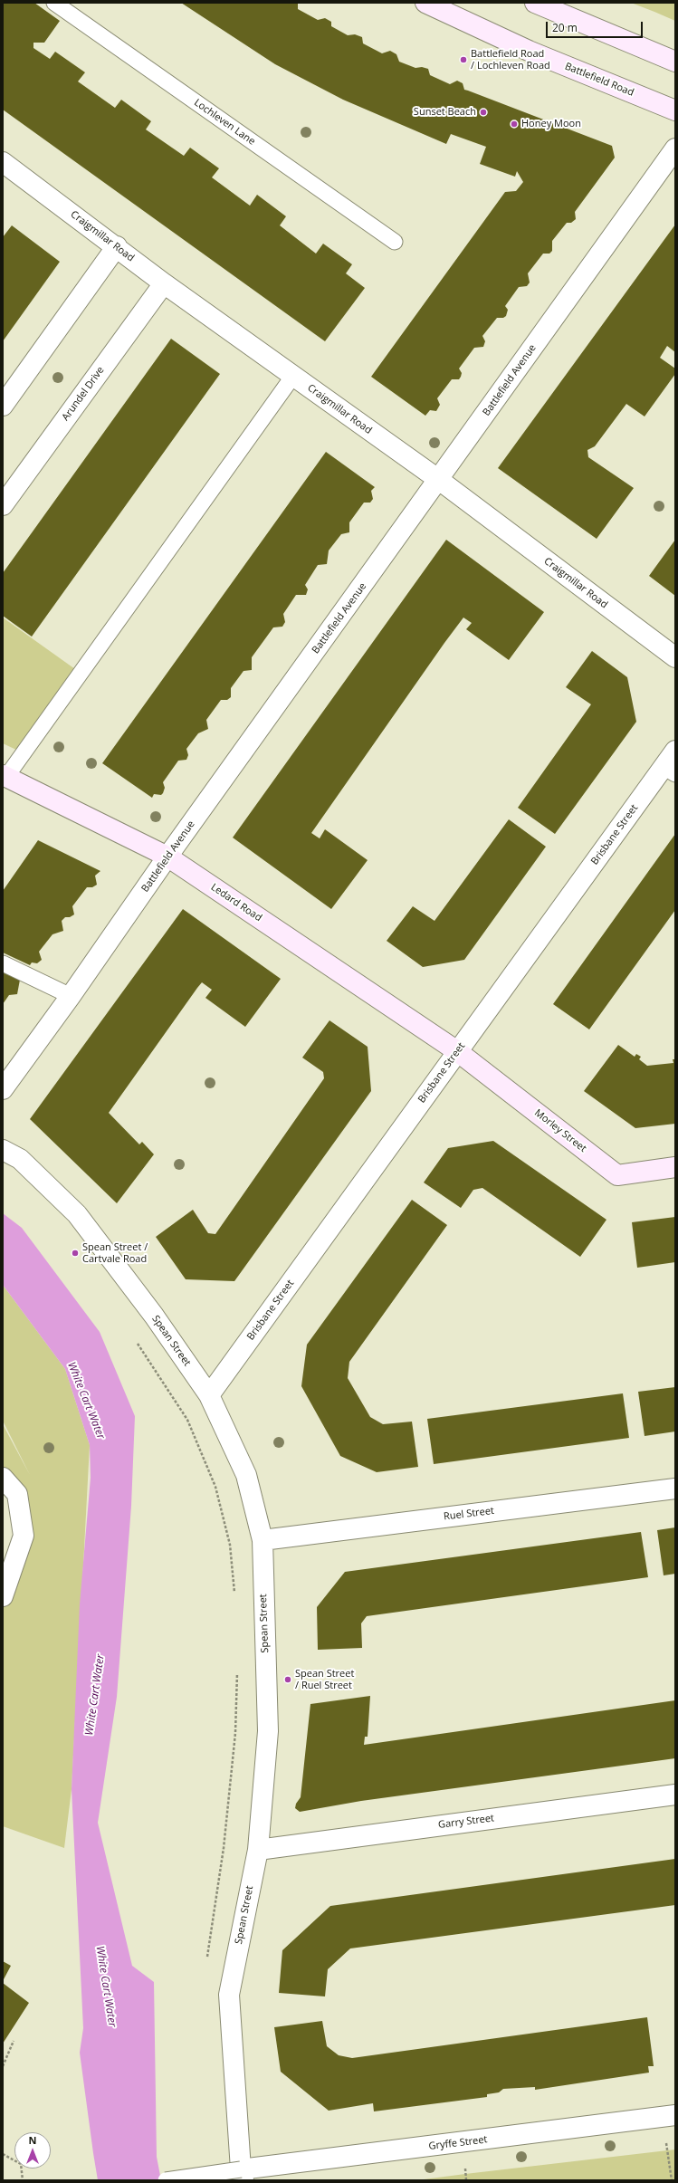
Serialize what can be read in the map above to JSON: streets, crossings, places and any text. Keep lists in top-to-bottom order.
{
  "streets": {
    "street": [
      "Battlefield Road",
      "Craigmillar Road",
      "Battlefield Avenue",
      "Arundel Drive",
      "Brisbane Street",
      "Ledard Road",
      "Morley Street",
      "Spean Street",
      "Ruel Street",
      "Garry Street",
      "Gryffe Street"
    ],
    "lane": ["Lochleven Lane"]
  },
  "crossings": [
    ["Craigmillar Road", "Battlefield Avenue"],
    ["Craigmillar Road", "Arundel Drive"],
    ["Battlefield Avenue", "Ledard Road"],
    ["Brisbane Street", "Ledard Road"],
    ["Brisbane Street", "Morley Street"],
    ["Brisbane Street", "Spean Street"],
    ["Ledard Road", "Morley Street"],
    ["Spean Street", "Ruel Street"],
    ["Spean Street", "Garry Street"],
    ["Spean Street", "Gryffe Street"]
  ],
  "water": ["White Cart Water"],
  "places": [
    "Battlefield Road / Lochleven Road",
    "Sunset Beach",
    "Honey Moon",
    "Spean Street / Cartvale Road",
    "Spean Street / Ruel Street"
  ],
  "scale_bar": "20 m",
  "north": "top"
}
